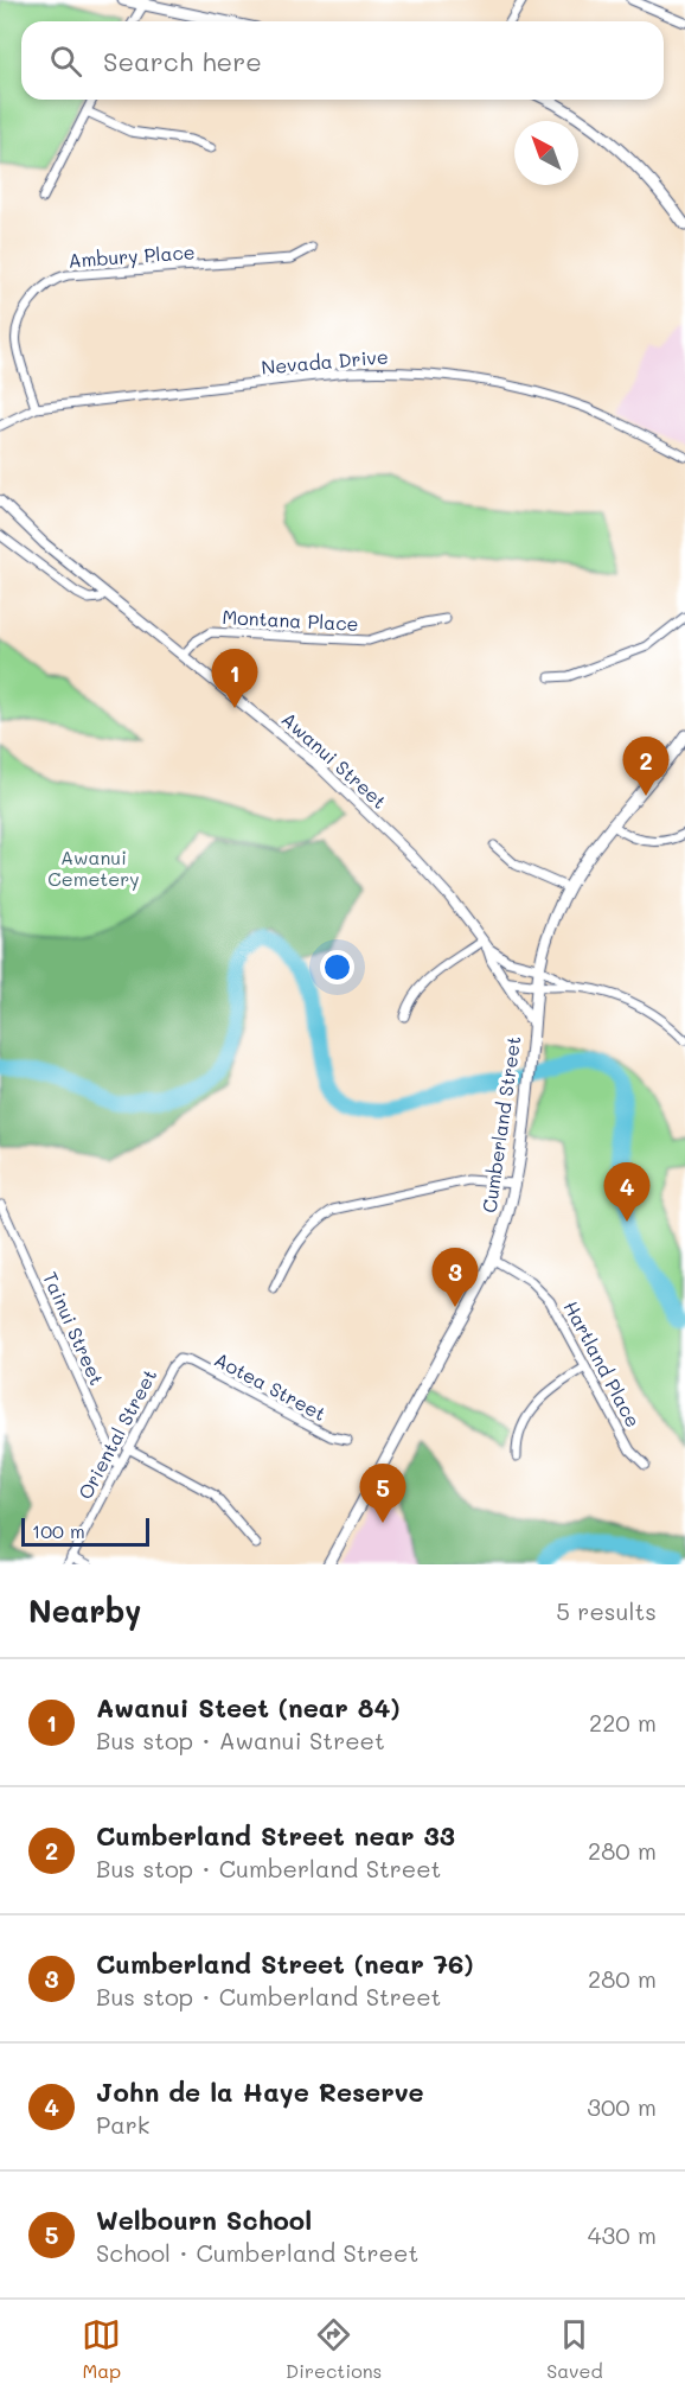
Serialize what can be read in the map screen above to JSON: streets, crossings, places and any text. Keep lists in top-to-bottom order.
{
  "streets": {
    "main road": ["Cumberland Street"],
    "street": [
      "Ambury Place",
      "Nevada Drive",
      "Montana Place",
      "Awanui Street",
      "Tainui Street",
      "Hartland Place",
      "Aotea Street",
      "Oriental Street"
    ]
  },
  "crossings": [
    ["Ambury Place", "Nevada Drive"],
    ["Montana Place", "Awanui Street"],
    ["Awanui Street", "Cumberland Street"],
    ["Cumberland Street", "Hartland Place"],
    ["Tainui Street", "Oriental Street"],
    ["Aotea Street", "Oriental Street"]
  ],
  "parks": ["Awanui Cemetery"],
  "scale_bar": "100 m",
  "north": "top left",
  "page": {
    "search": "Search here",
    "pins": [
      "1",
      "2",
      "4",
      "3",
      "5"
    ],
    "scale": "100 m",
    "heading": ["Nearby", "5 results"],
    "list": [
      {
        "mark": "1",
        "name": "Awanui Steet (near 84)",
        "note": "Bus stop · Awanui Street",
        "value": "220 m"
      },
      {
        "mark": "2",
        "name": "Cumberland Street near 33",
        "note": "Bus stop · Cumberland Street",
        "value": "280 m"
      },
      {
        "mark": "3",
        "name": "Cumberland Street (near 76)",
        "note": "Bus stop · Cumberland Street",
        "value": "280 m"
      },
      {
        "mark": "4",
        "name": "John de la Haye Reserve",
        "note": "Park",
        "value": "300 m"
      },
      {
        "mark": "5",
        "name": "Welbourn School",
        "note": "School · Cumberland Street",
        "value": "430 m"
      }
    ],
    "nav": ["Map", "Directions", "Saved"]
  }
}
